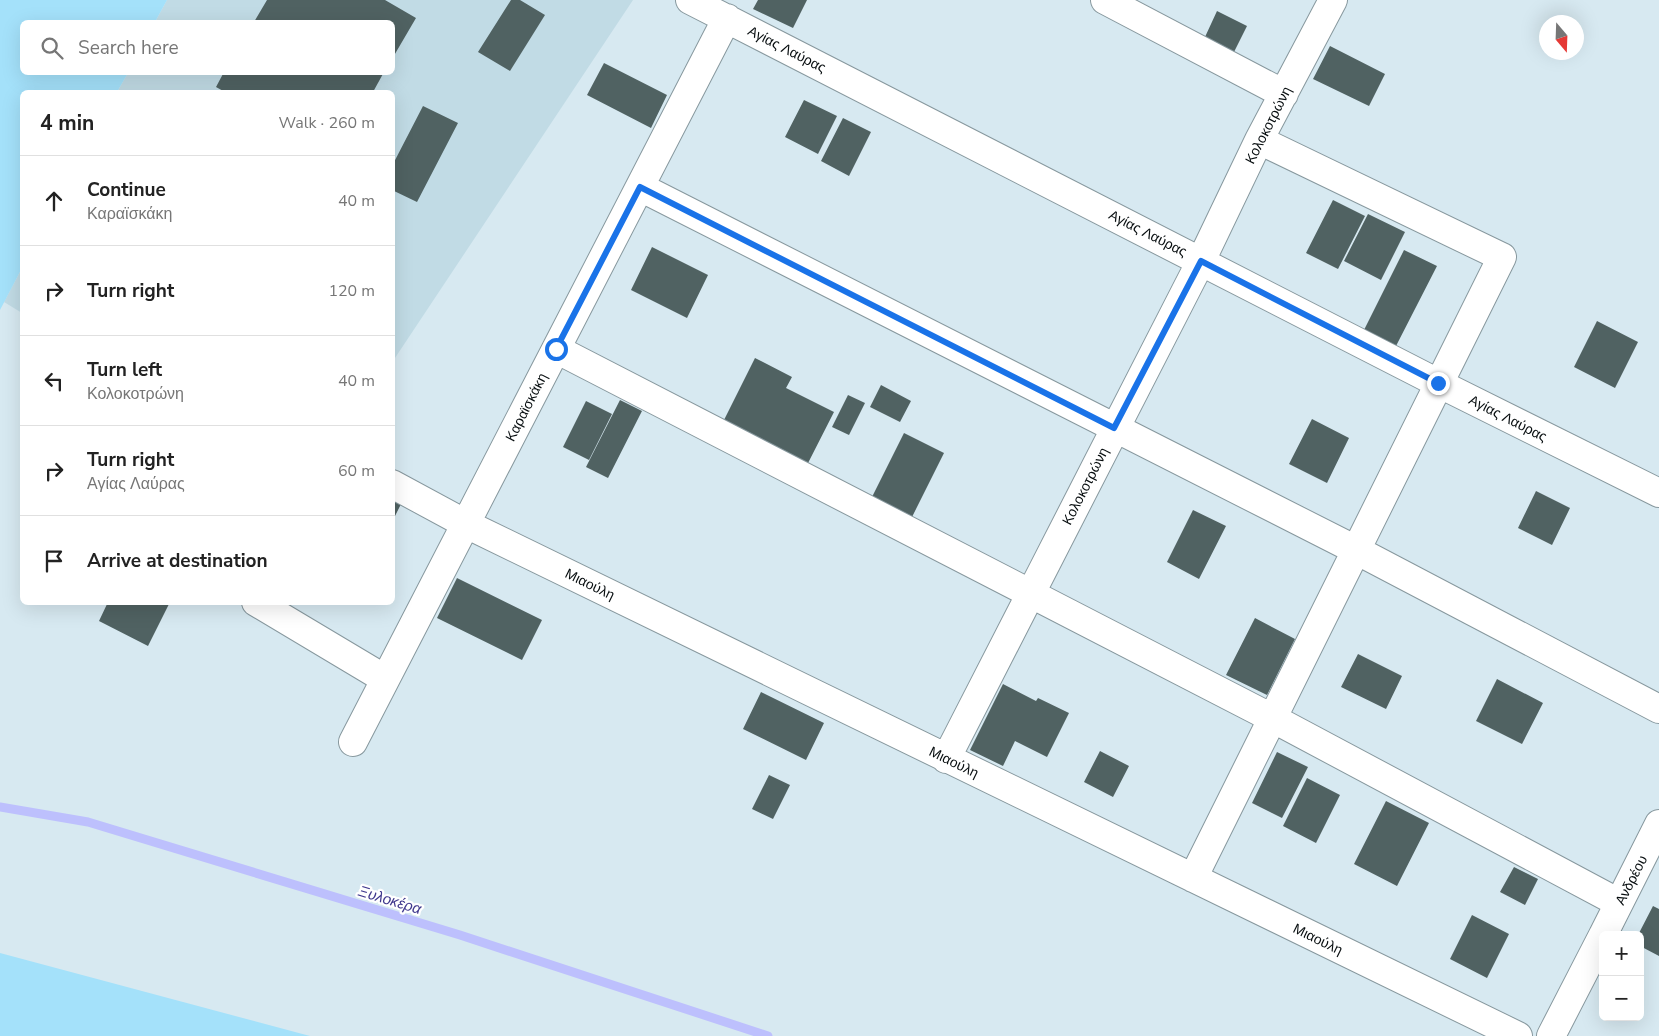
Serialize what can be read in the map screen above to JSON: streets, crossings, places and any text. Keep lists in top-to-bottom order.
{
  "streets": {
    "street": [
      "Αγίας Λαύρας",
      "Κολοκοτρώνη",
      "Καραϊσκάκη",
      "Μιαούλη",
      "Ανδρέου"
    ]
  },
  "crossings": [
    ["Αγίας Λαύρας", "Κολοκοτρώνη"],
    ["Αγίας Λαύρας", "Καραϊσκάκη"],
    ["Κολοκοτρώνη", "Μιαούλη"],
    ["Καραϊσκάκη", "Μιαούλη"]
  ],
  "water": ["Ξυλοκέρα"],
  "north": "bottom",
  "page": {
    "search": "Search here",
    "heading": ["4 min", "Walk · 260 m"],
    "list": [
      ["Continue", "Καραϊσκάκη", "40 m"],
      ["Turn right", "120 m"],
      ["Turn left", "Κολοκοτρώνη", "40 m"],
      ["Turn right", "Αγίας Λαύρας", "60 m"],
      "Arrive at destination"
    ],
    "map_buttons": ["+", "−"]
  }
}
